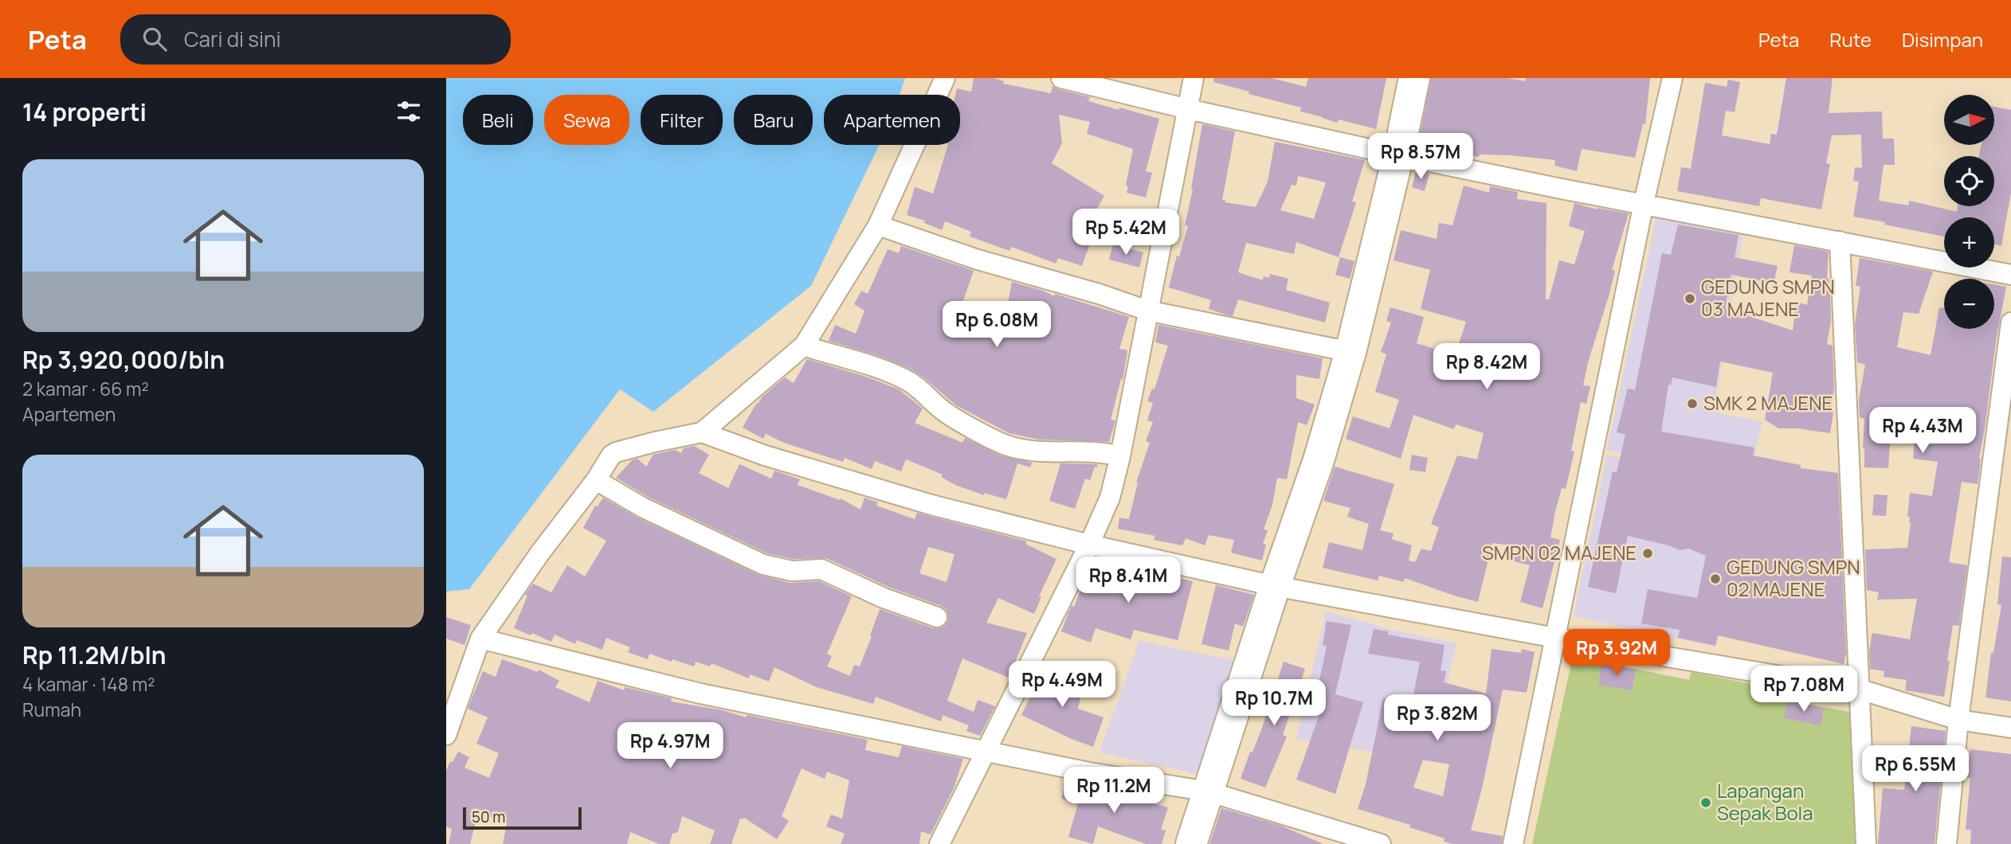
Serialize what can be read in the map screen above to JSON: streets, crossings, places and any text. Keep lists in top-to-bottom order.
{
  "places": [
    "GEDUNG SMPN 03 MAJENE",
    "SMK 2 MAJENE",
    "SMPN 02 MAJENE",
    "GEDUNG SMPN 02 MAJENE",
    "Lapangan Sepak Bola"
  ],
  "scale_bar": "50 m",
  "north": "right",
  "page": {
    "header": "Peta",
    "search": "Cari di sini",
    "nav": ["Peta", "Rute", "Disimpan"],
    "heading": "14 properti",
    "map_buttons": ["+", "−"],
    "chip": [
      "Beli",
      "Sewa",
      "Filter",
      "Baru",
      "Apartemen"
    ],
    "price": [
      "Rp 8.57M",
      "Rp 5.42M",
      "Rp 6.08M",
      "Rp 8.42M",
      "Rp 4.43M",
      "Rp 8.41M",
      "Rp 3.92M",
      "Rp 4.49M",
      "Rp 7.08M",
      "Rp 10.7M",
      "Rp 3.82M",
      "Rp 4.97M",
      "Rp 6.55M",
      "Rp 11.2M"
    ],
    "list": [
      {
        "name": "Rp 3,920,000/bln",
        "note": "2 kamar · 66 m² · Apartemen"
      },
      {
        "name": "Rp 11.2M/bln",
        "note": "4 kamar · 148 m² · Rumah"
      }
    ],
    "scale": "50 m"
  }
}
